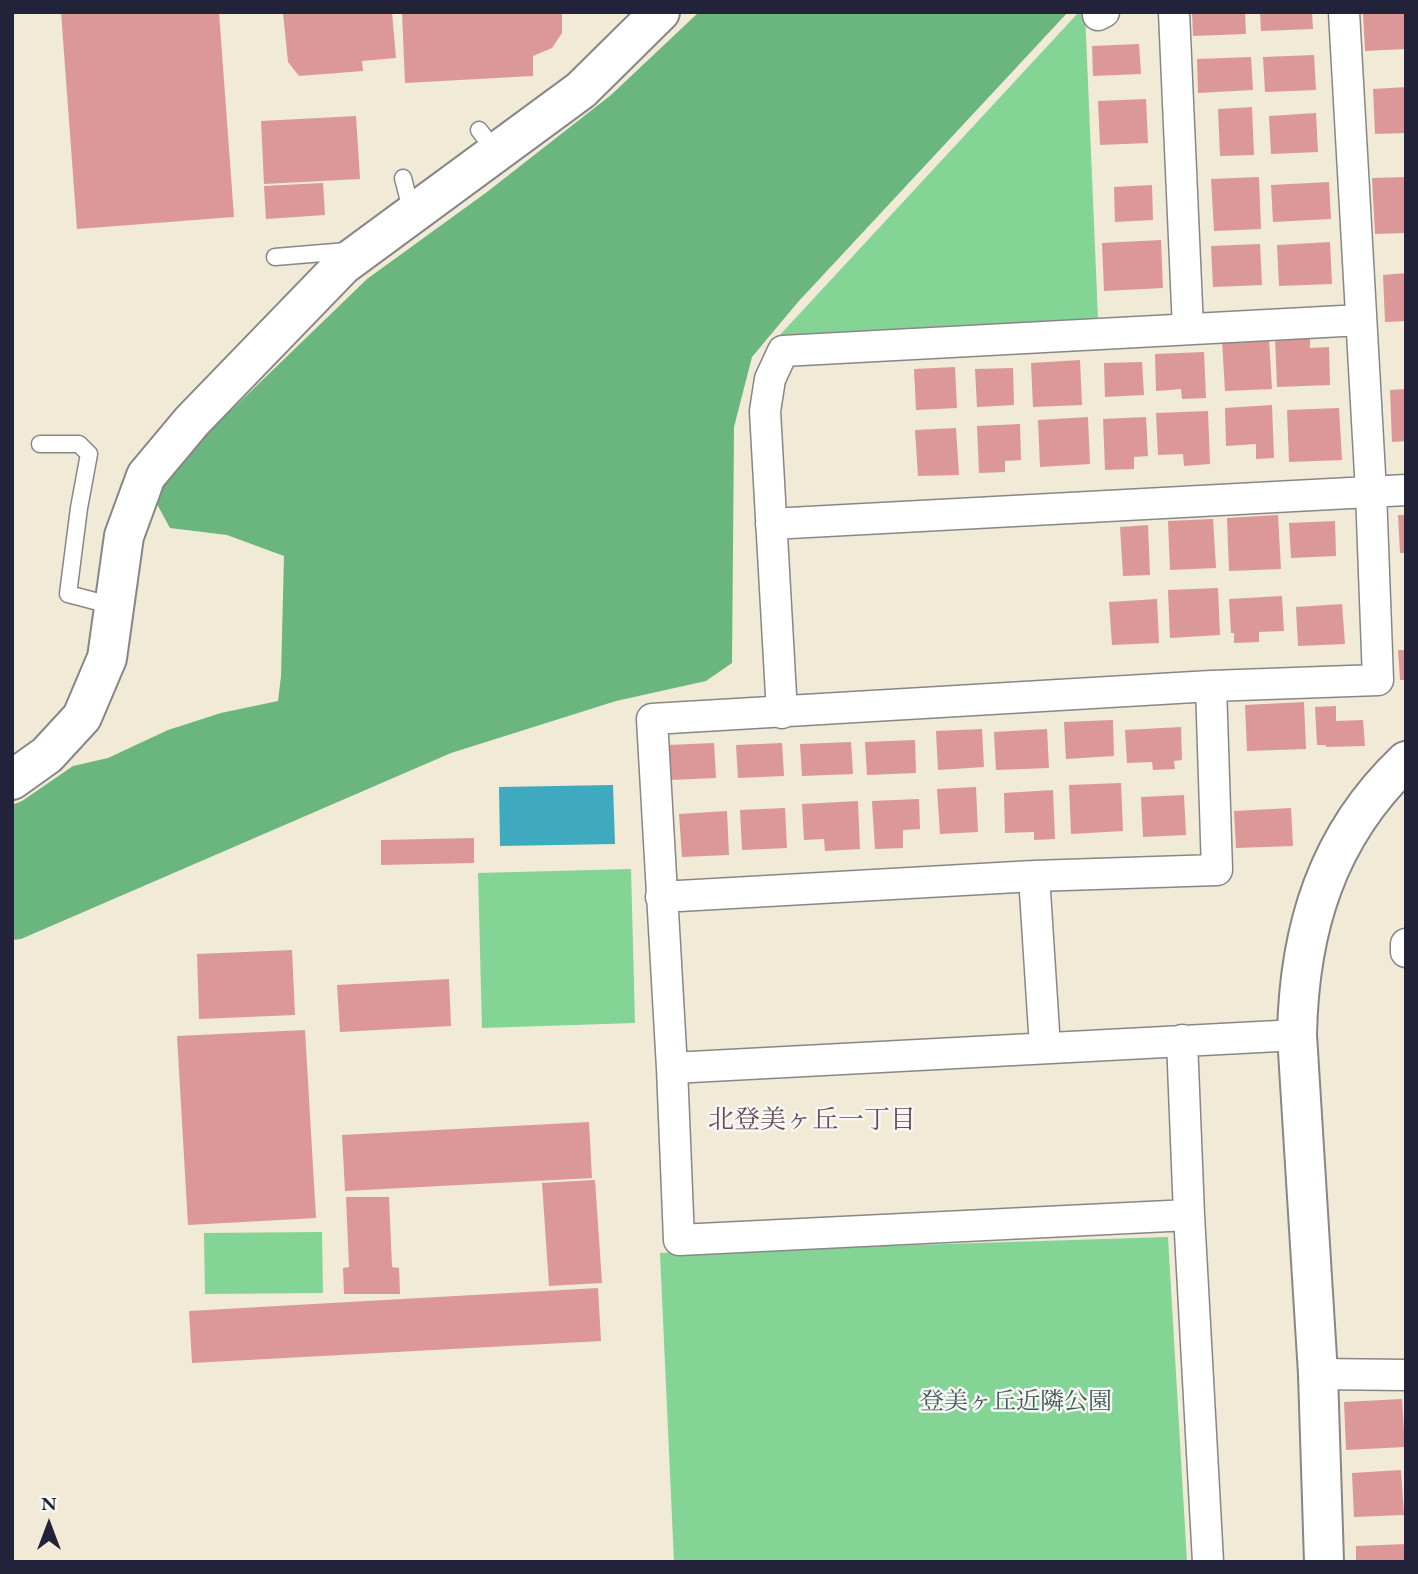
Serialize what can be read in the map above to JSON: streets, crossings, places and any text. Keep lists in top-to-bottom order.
{
  "districts": ["北登美ヶ丘一丁目"],
  "parks": ["登美ヶ丘近隣公園"],
  "north": "top"
}
